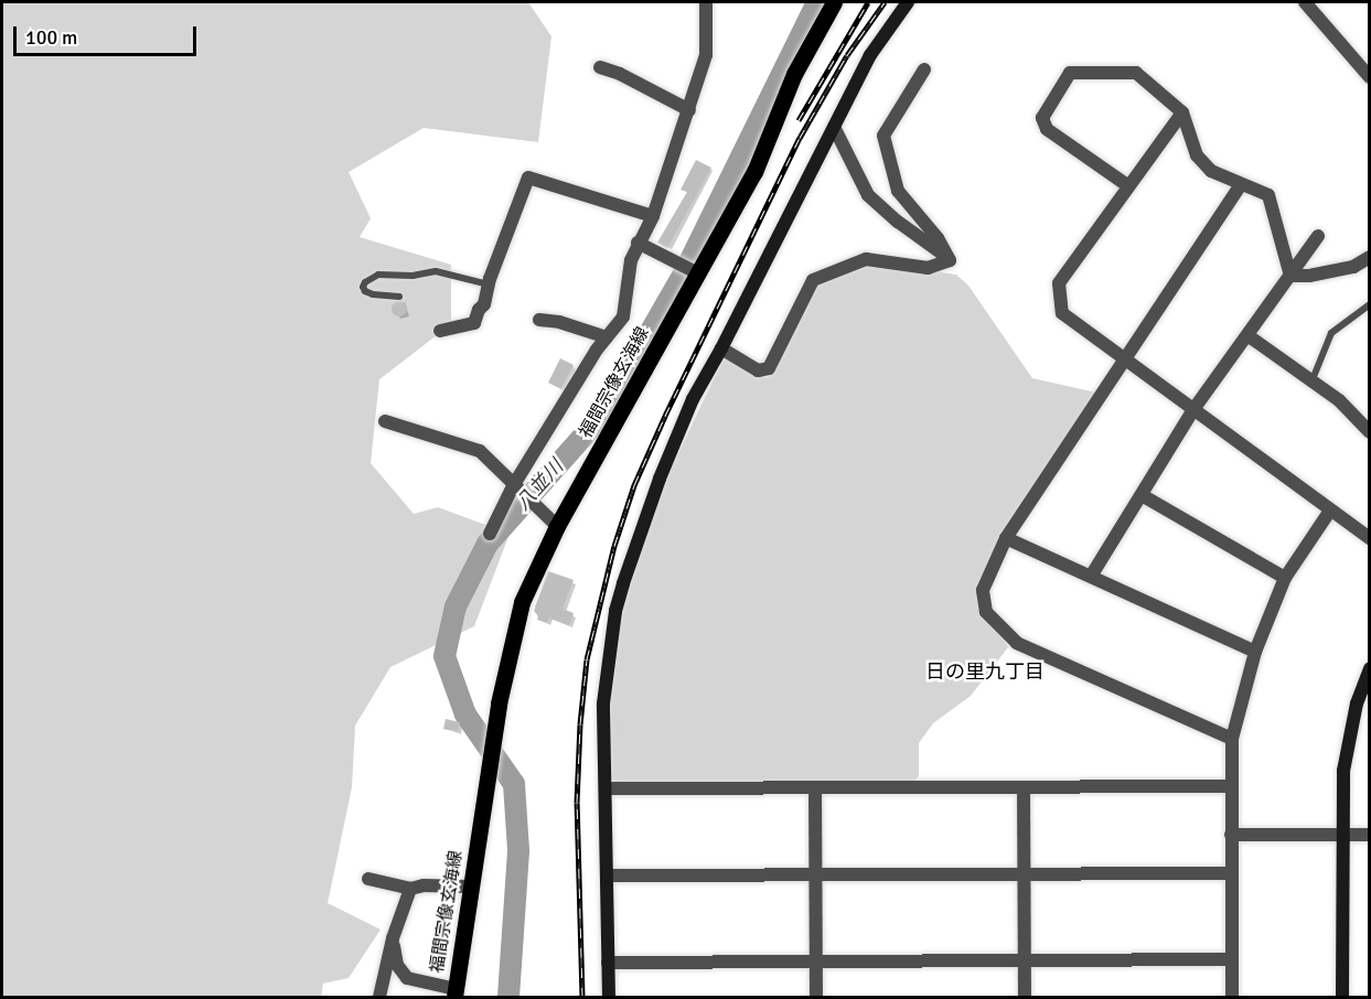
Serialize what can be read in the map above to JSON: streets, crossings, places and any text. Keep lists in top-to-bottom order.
{
  "streets": {
    "main road": ["福間宗像玄海線"]
  },
  "districts": ["日の里九丁目"],
  "water": ["八並川"],
  "scale_bar": "100 m"
}
